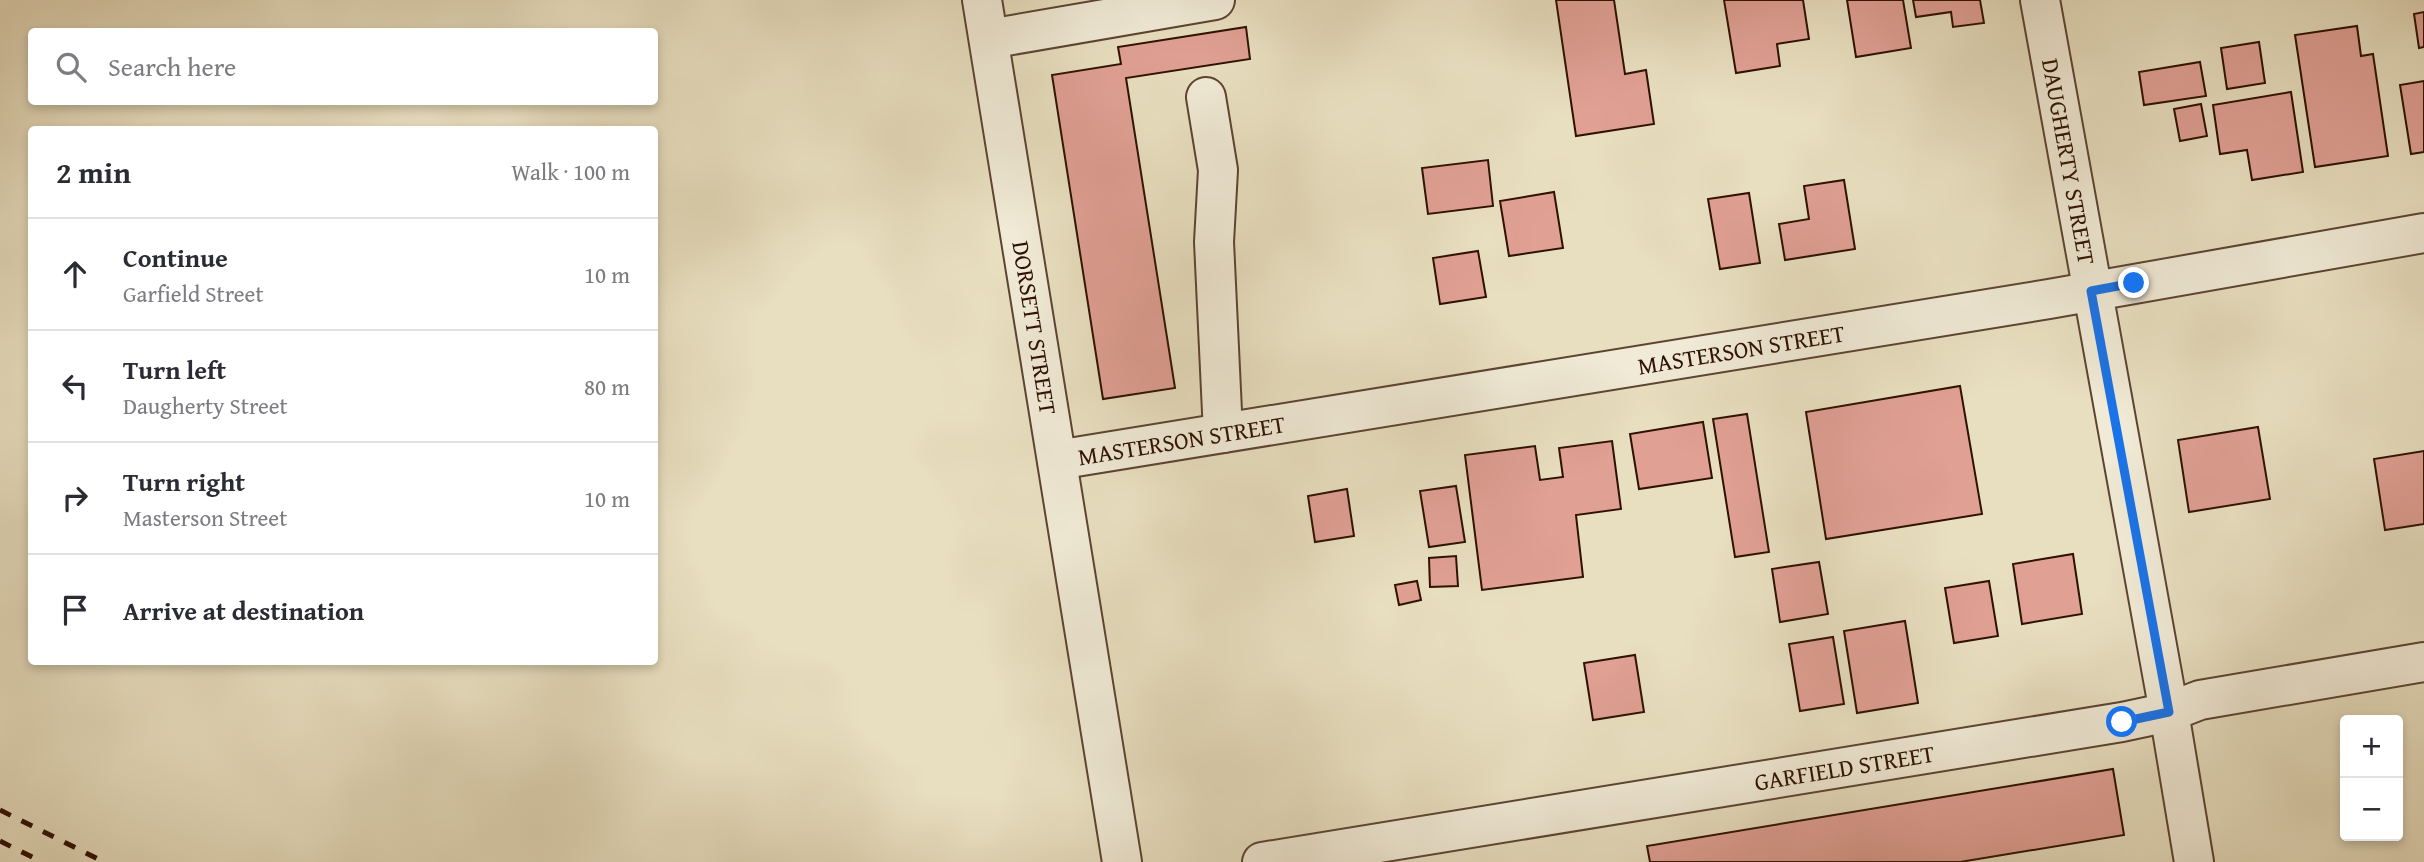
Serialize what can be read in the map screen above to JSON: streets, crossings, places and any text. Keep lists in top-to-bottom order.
{
  "streets": {
    "street": [
      "DAUGHERTY STREET",
      "DORSETT STREET",
      "MASTERSON STREET",
      "GARFIELD STREET"
    ]
  },
  "crossings": [
    ["DAUGHERTY STREET", "MASTERSON STREET"],
    ["DAUGHERTY STREET", "GARFIELD STREET"],
    ["DORSETT STREET", "MASTERSON STREET"]
  ],
  "page": {
    "search": "Search here",
    "heading": ["2 min", "Walk · 100 m"],
    "list": [
      ["Continue", "Garfield Street", "10 m"],
      ["Turn left", "Daugherty Street", "80 m"],
      ["Turn right", "Masterson Street", "10 m"],
      "Arrive at destination"
    ],
    "map_buttons": ["+", "−"]
  }
}
